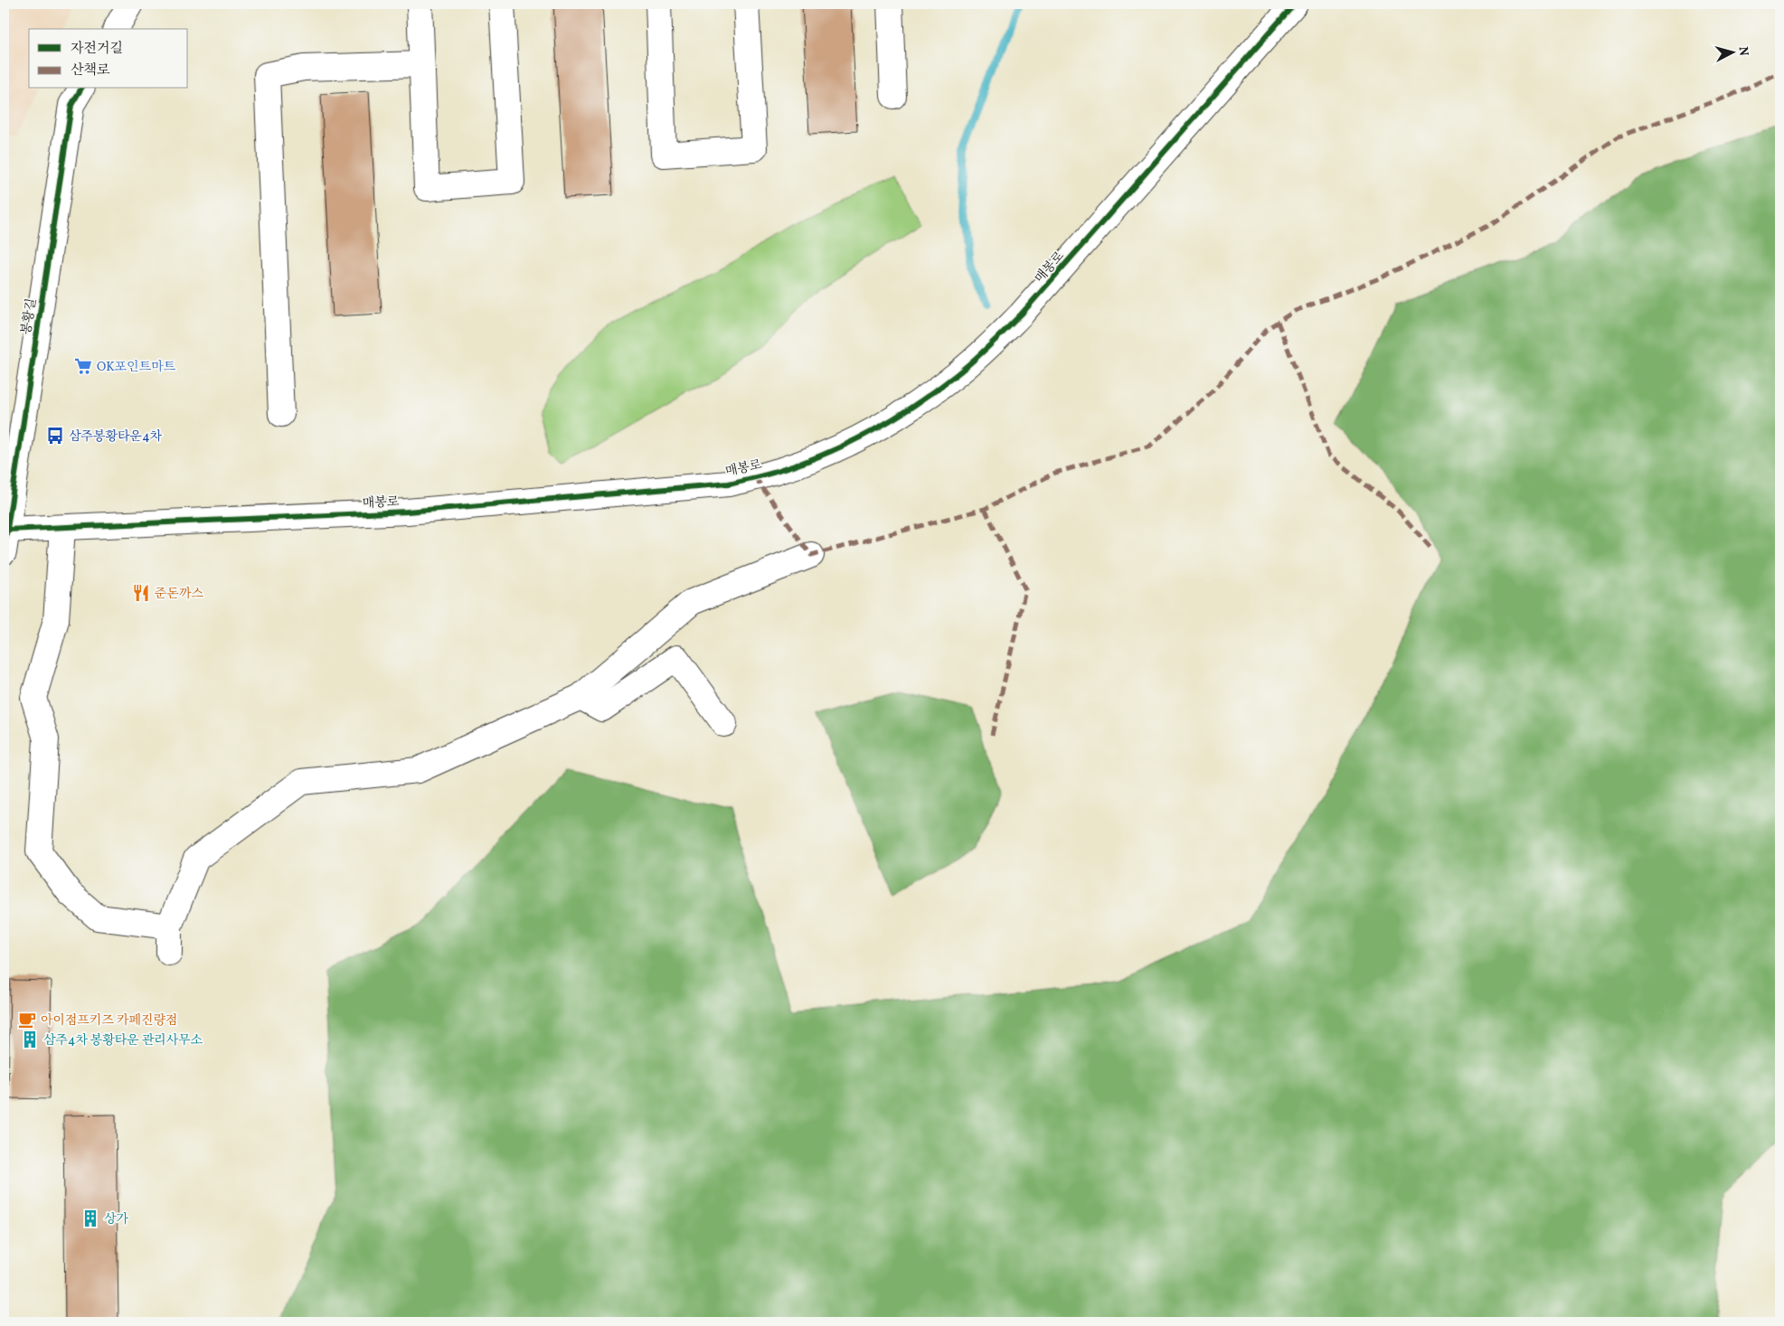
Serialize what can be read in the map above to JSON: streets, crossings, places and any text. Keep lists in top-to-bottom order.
{
  "streets": {
    "street": ["매봉로", "봉황길"]
  },
  "crossings": [
    ["매봉로", "봉황길"]
  ],
  "places": {
    "supermarket": ["OK포인트마트"],
    "bus stop": ["삼주봉황타운4차"],
    "restaurant": ["준돈까스"],
    "cafe": ["아이점프키즈 카페진량점"],
    "building": ["삼주4차 봉황타운 관리사무소", "상가"]
  },
  "legend": ["자전거길", "산책로"],
  "north": "right"
}
